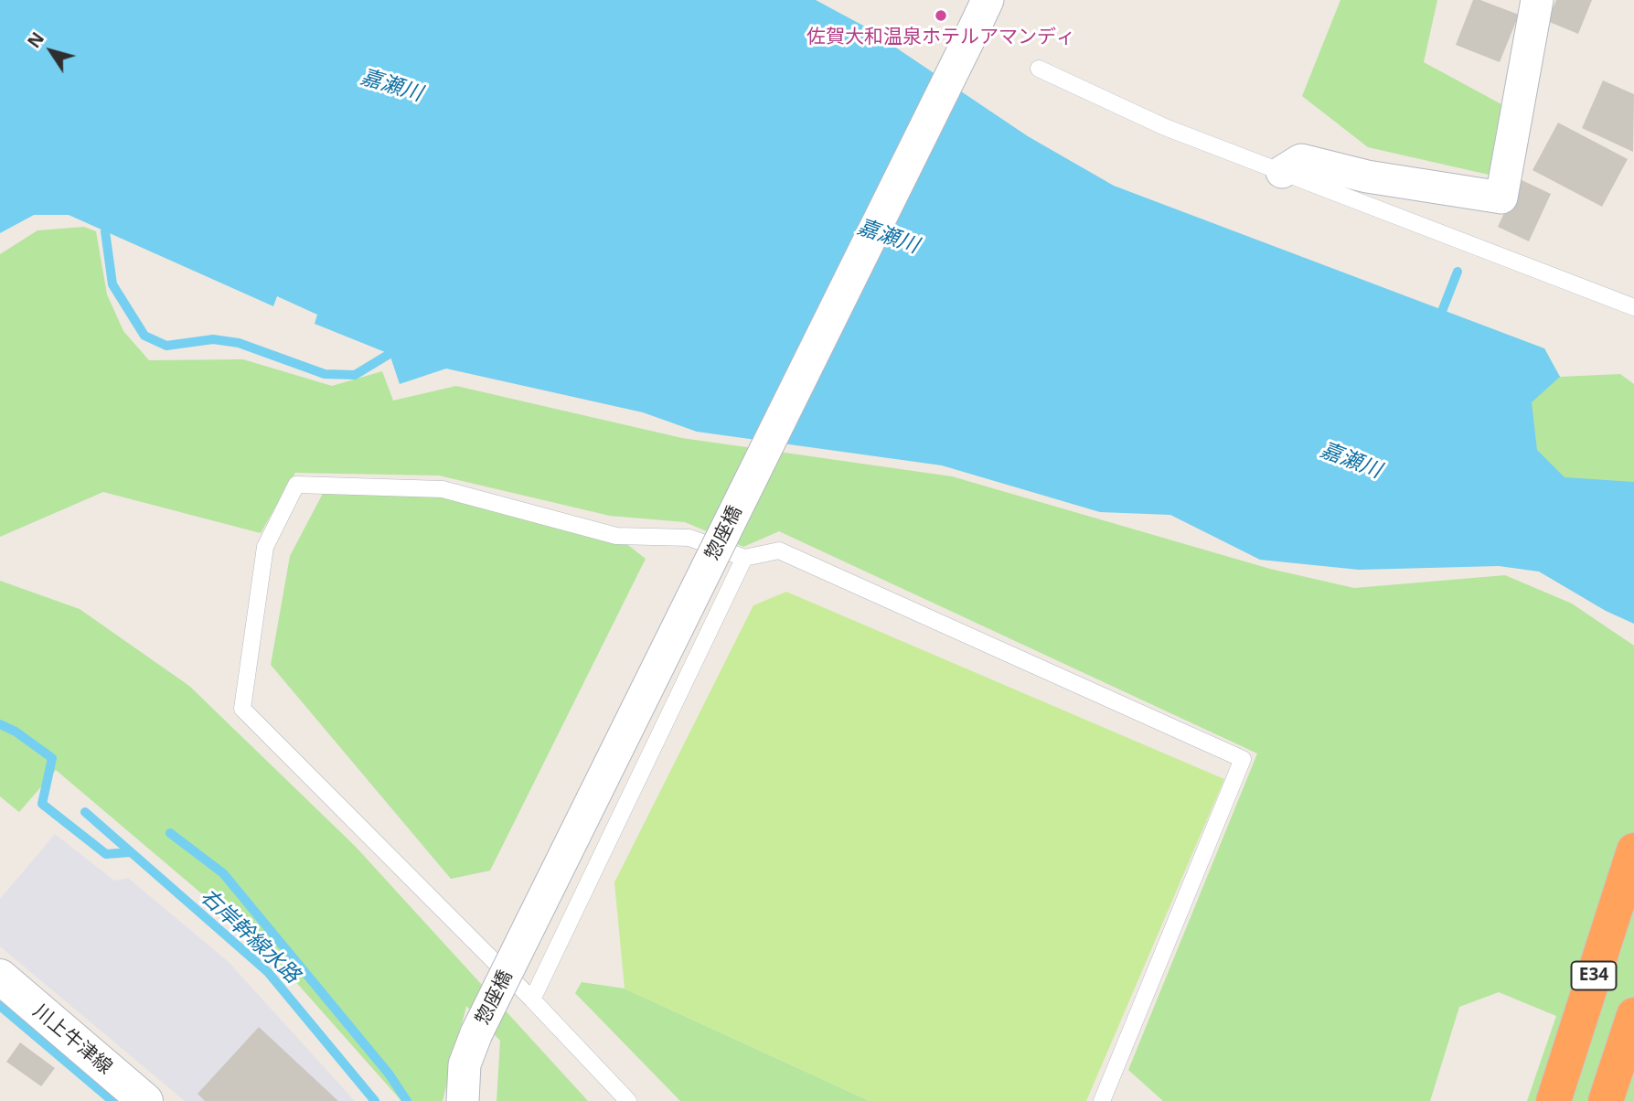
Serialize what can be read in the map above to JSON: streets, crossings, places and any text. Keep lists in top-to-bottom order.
{
  "streets": {
    "highway": ["E34"],
    "main road": ["川上牛津線"],
    "street": ["惣座橋"]
  },
  "water": ["嘉瀬川", "右岸幹線水路"],
  "places": ["佐賀大和温泉ホテルアマンディ"],
  "north": "top left"
}
